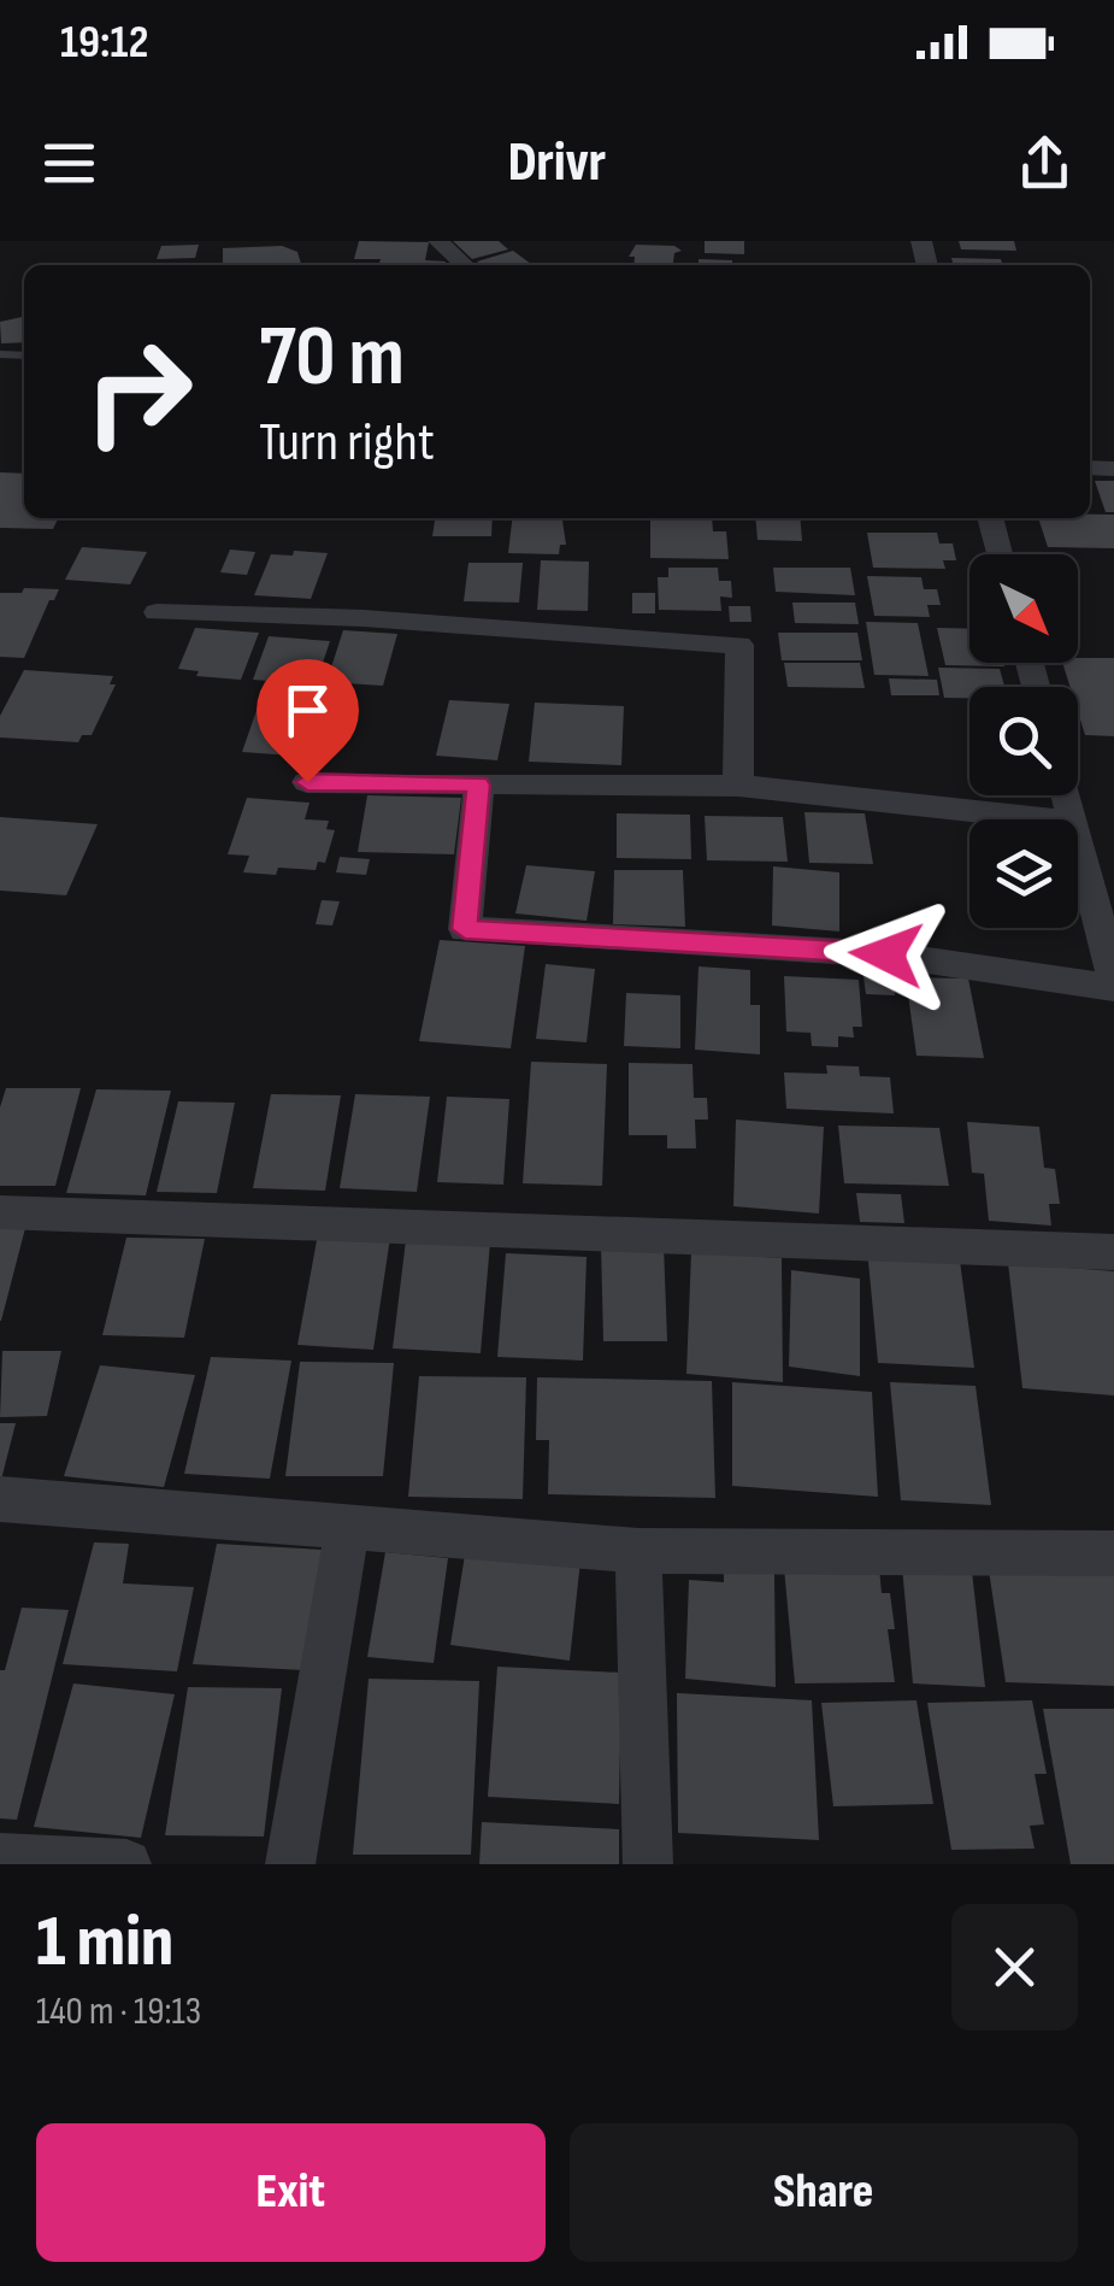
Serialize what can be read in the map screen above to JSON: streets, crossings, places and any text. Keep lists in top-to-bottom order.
{
  "north": "bottom right",
  "page": {
    "status": "19:12",
    "header": "Drivr",
    "turn": ["70 m", "Turn right"],
    "heading": ["1 min", "140 m · 19:13"],
    "buttons": ["Exit", "Share"]
  }
}
